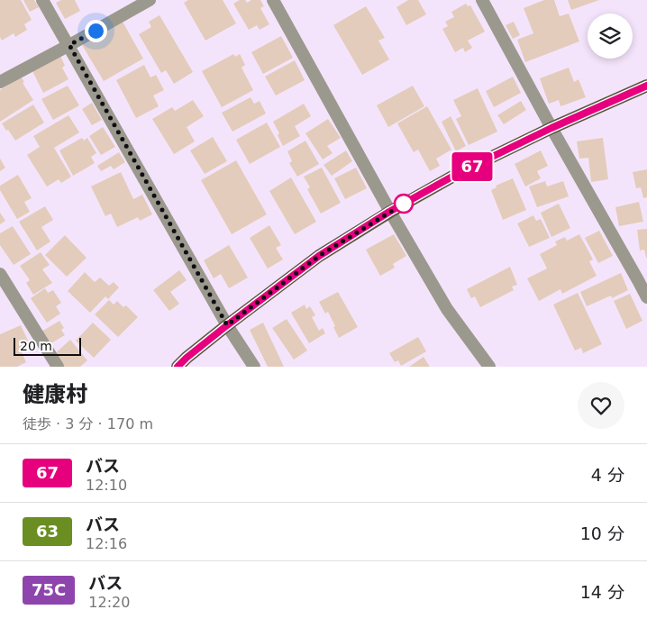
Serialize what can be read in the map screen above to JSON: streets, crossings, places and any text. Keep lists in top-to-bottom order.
{
  "lines": ["bus line 67"],
  "scale_bar": "20 m",
  "page": {
    "on_map": "67",
    "scale": "20 m",
    "heading": ["健康村", "徒歩 · 3 分 · 170 m"],
    "list": [
      {
        "mark": "67",
        "name": "バス",
        "note": "12:10",
        "value": "4 分"
      },
      {
        "mark": "63",
        "name": "バス",
        "note": "12:16",
        "value": "10 分"
      },
      {
        "mark": "75C",
        "name": "バス",
        "note": "12:20",
        "value": "14 分"
      }
    ]
  }
}
